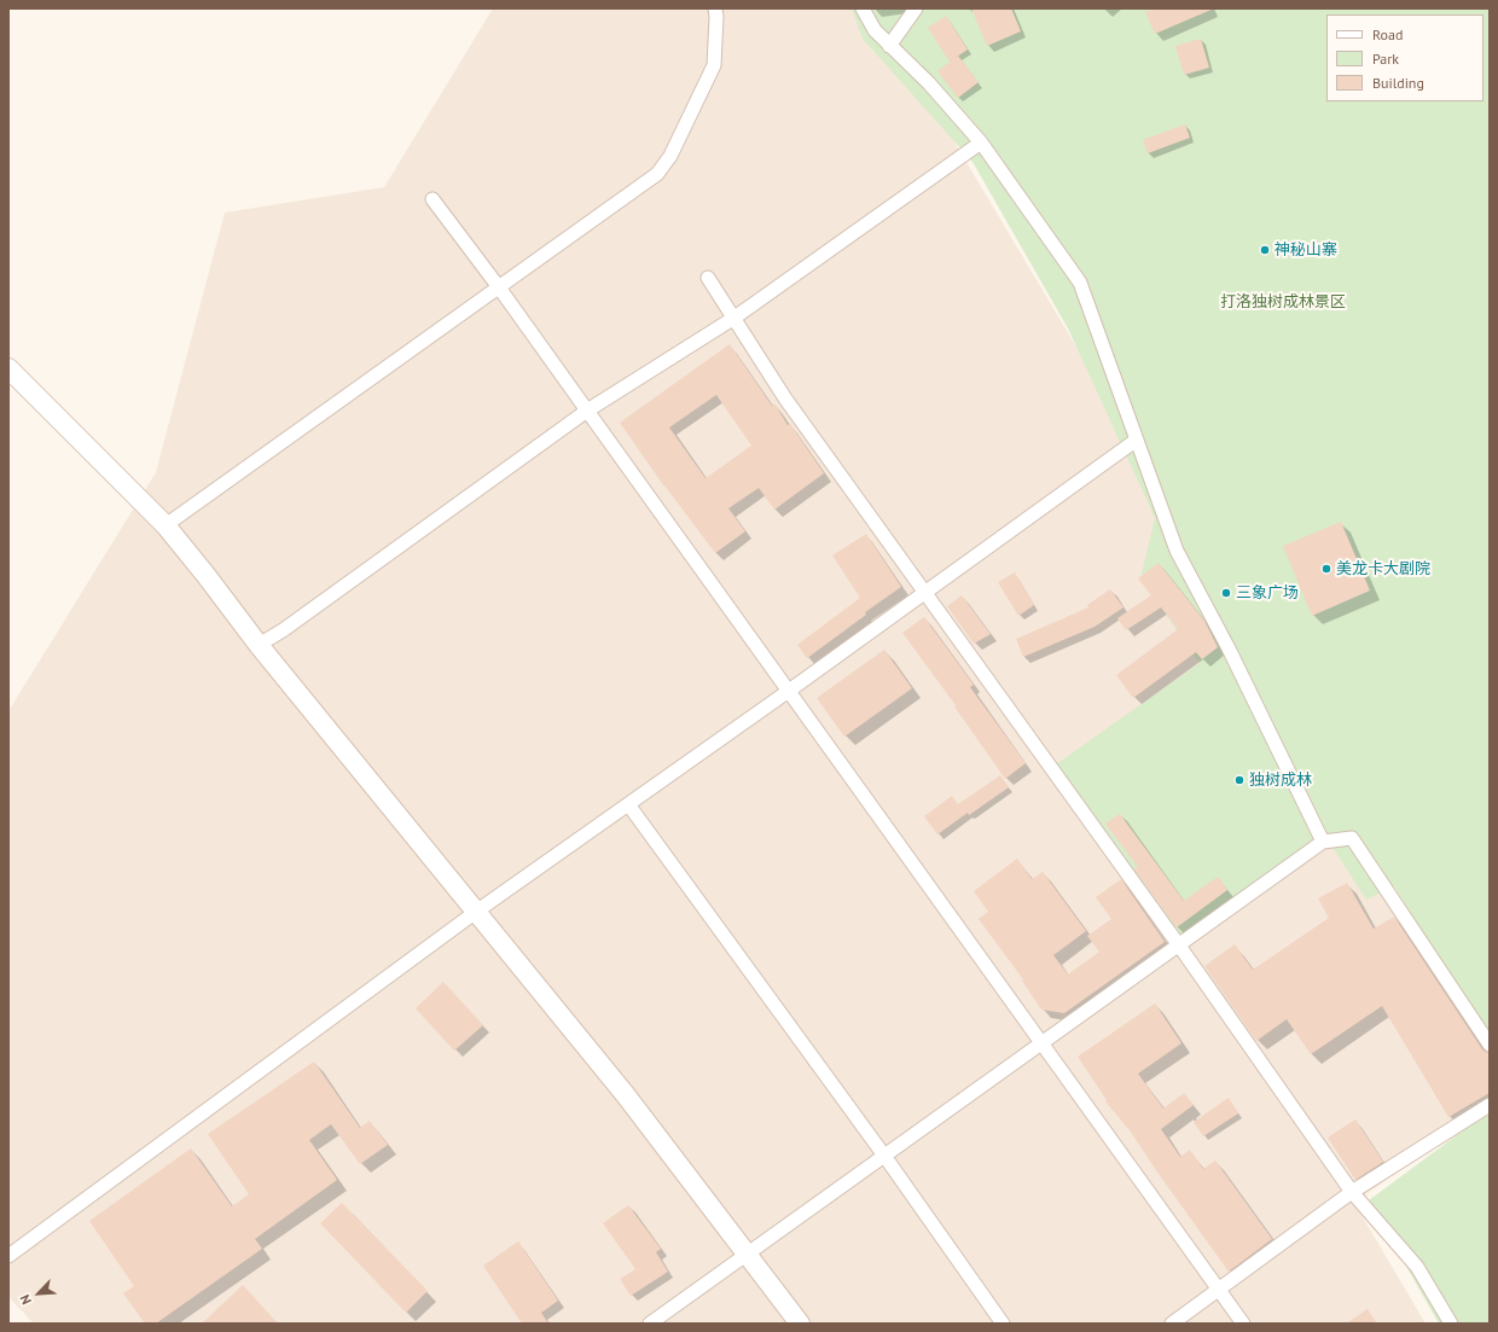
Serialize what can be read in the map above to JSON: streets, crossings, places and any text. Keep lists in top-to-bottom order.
{
  "parks": ["打洛独树成林景区"],
  "places": [
    "神秘山寨",
    "美龙卡大剧院",
    "三象广场",
    "独树成林"
  ],
  "legend": ["Road", "Park", "Building"],
  "north": "bottom left"
}
